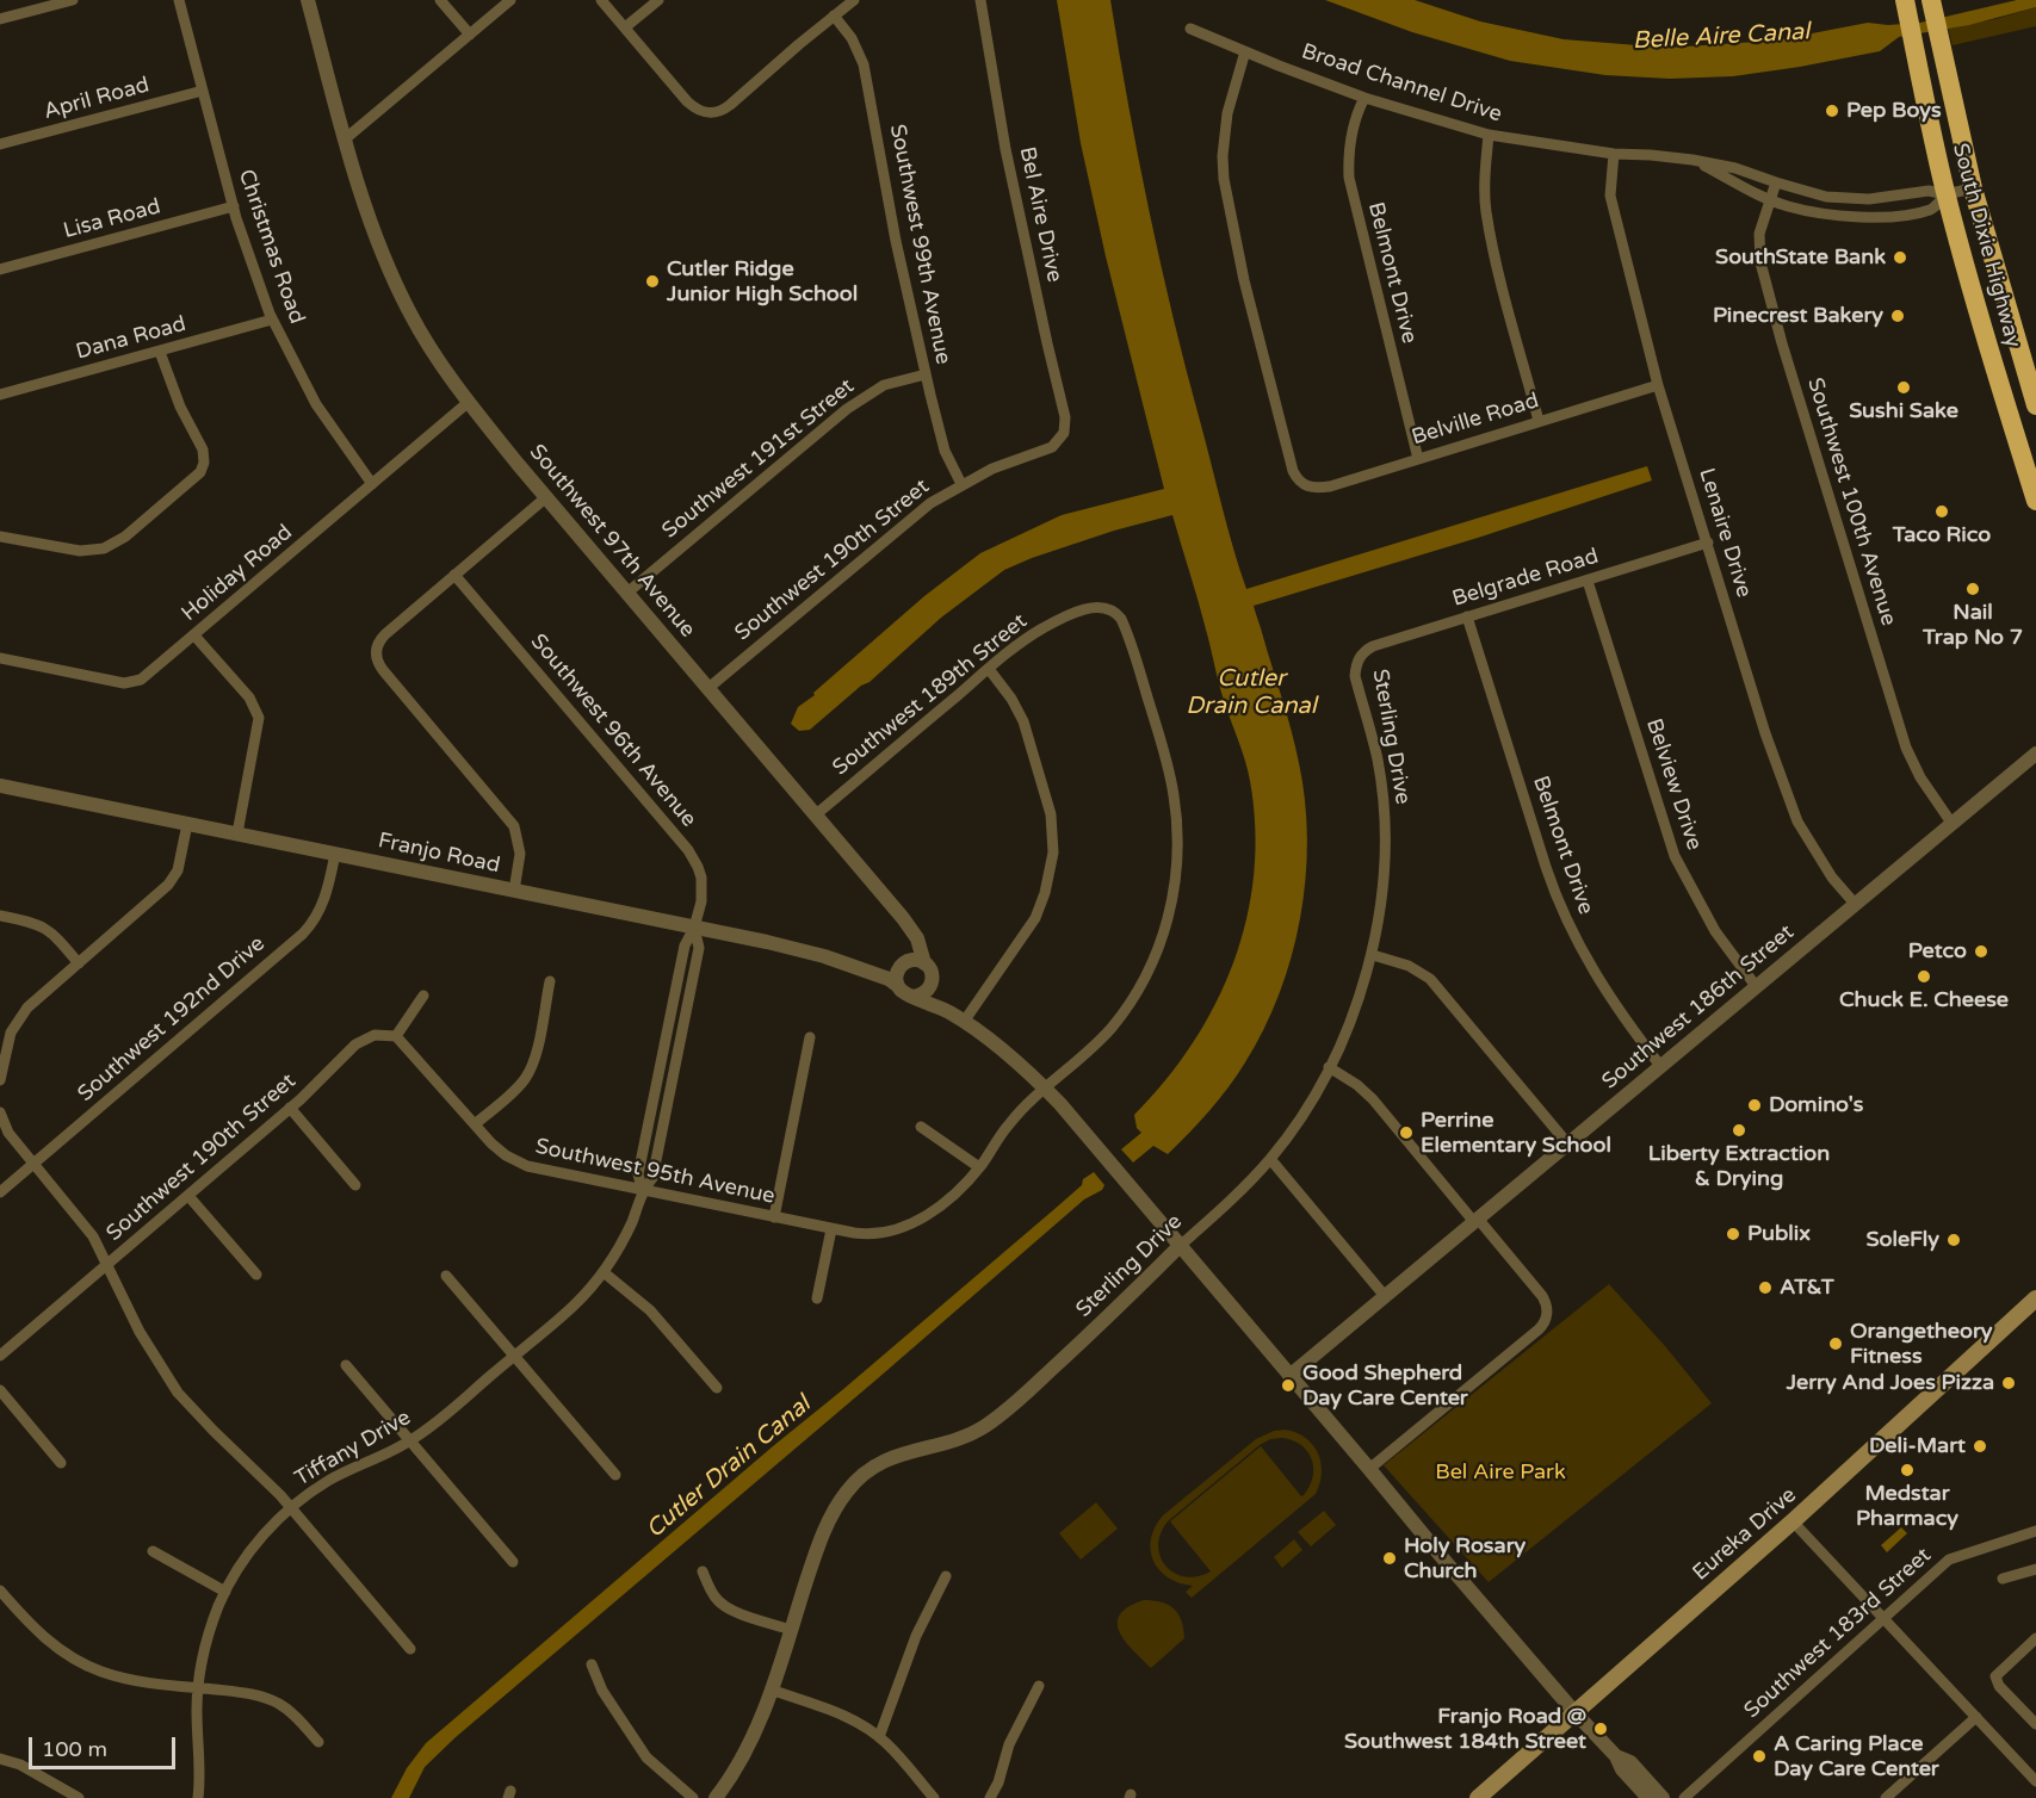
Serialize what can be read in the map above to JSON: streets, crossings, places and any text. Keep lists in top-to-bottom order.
{
  "streets": {
    "highway": ["South Dixie Highway"],
    "main road": ["Eureka Drive"],
    "street": [
      "Broad Channel Drive",
      "April Road",
      "Bel Aire Drive",
      "Lisa Road",
      "Southwest 99th Avenue",
      "Christmas Road",
      "Belmont Drive",
      "Dana Road",
      "Belville Road",
      "Southwest 191st Street",
      "Southwest 100th Avenue",
      "Lenaire Drive",
      "Southwest 97th Avenue",
      "Southwest 190th Street",
      "Holiday Road",
      "Belgrade Road",
      "Southwest 189th Street",
      "Southwest 96th Avenue",
      "Sterling Drive",
      "Belview Drive",
      "Franjo Road",
      "Southwest 186th Street",
      "Southwest 192nd Drive",
      "Southwest 95th Avenue",
      "Tiffany Drive",
      "Southwest 183rd Street"
    ]
  },
  "crossings": [
    ["Broad Channel Drive", "South Dixie Highway"],
    ["Broad Channel Drive", "Belmont Drive"],
    ["Broad Channel Drive", "Belville Road"],
    ["Broad Channel Drive", "Southwest 100th Avenue"],
    ["Broad Channel Drive", "Lenaire Drive"],
    ["April Road", "Christmas Road"],
    ["Bel Aire Drive", "Southwest 190th Street"],
    ["Lisa Road", "Christmas Road"],
    ["Southwest 99th Avenue", "Southwest 191st Street"],
    ["Southwest 99th Avenue", "Southwest 190th Street"],
    ["Christmas Road", "Dana Road"],
    ["Christmas Road", "Holiday Road"],
    ["Belmont Drive", "Belville Road"],
    ["Belmont Drive", "Belgrade Road"],
    ["Belmont Drive", "Southwest 186th Street"],
    ["Belville Road", "Lenaire Drive"],
    ["Southwest 191st Street", "Southwest 97th Avenue"],
    ["Southwest 100th Avenue", "Southwest 186th Street"],
    ["Lenaire Drive", "Belgrade Road"],
    ["Lenaire Drive", "Southwest 186th Street"],
    ["Southwest 97th Avenue", "Southwest 190th Street"],
    ["Southwest 97th Avenue", "Holiday Road"],
    ["Southwest 97th Avenue", "Southwest 189th Street"],
    ["Southwest 97th Avenue", "Franjo Road"],
    ["Southwest 190th Street", "Southwest 95th Avenue"],
    ["Belgrade Road", "Sterling Drive"],
    ["Belgrade Road", "Belview Drive"],
    ["Southwest 189th Street", "Southwest 95th Avenue"],
    ["Southwest 96th Avenue", "Franjo Road"],
    ["Southwest 96th Avenue", "Tiffany Drive"],
    ["Belview Drive", "Southwest 186th Street"],
    ["Franjo Road", "Southwest 192nd Drive"],
    ["Franjo Road", "Tiffany Drive"],
    ["Southwest 95th Avenue", "Tiffany Drive"]
  ],
  "water": ["Belle Aire Canal", "Cutler Drain Canal"],
  "parks": ["Bel Aire Park"],
  "places": [
    "Pep Boys",
    "SouthState Bank",
    "Cutler Ridge Junior High School",
    "Pinecrest Bakery",
    "Sushi Sake",
    "Taco Rico",
    "Nail Trap No 7",
    "Petco",
    "Chuck E. Cheese",
    "Domino's",
    "Liberty Extraction & Drying",
    "Perrine Elementary School",
    "Publix",
    "SoleFly",
    "AT&T",
    "Orangetheory Fitness",
    "Jerry And Joes Pizza",
    "Good Shepherd Day Care Center",
    "Deli-Mart",
    "Medstar Pharmacy",
    "Holy Rosary Church",
    "Franjo Road @ Southwest 184th Street",
    "A Caring Place Day Care Center"
  ],
  "scale_bar": "100 m"
}
